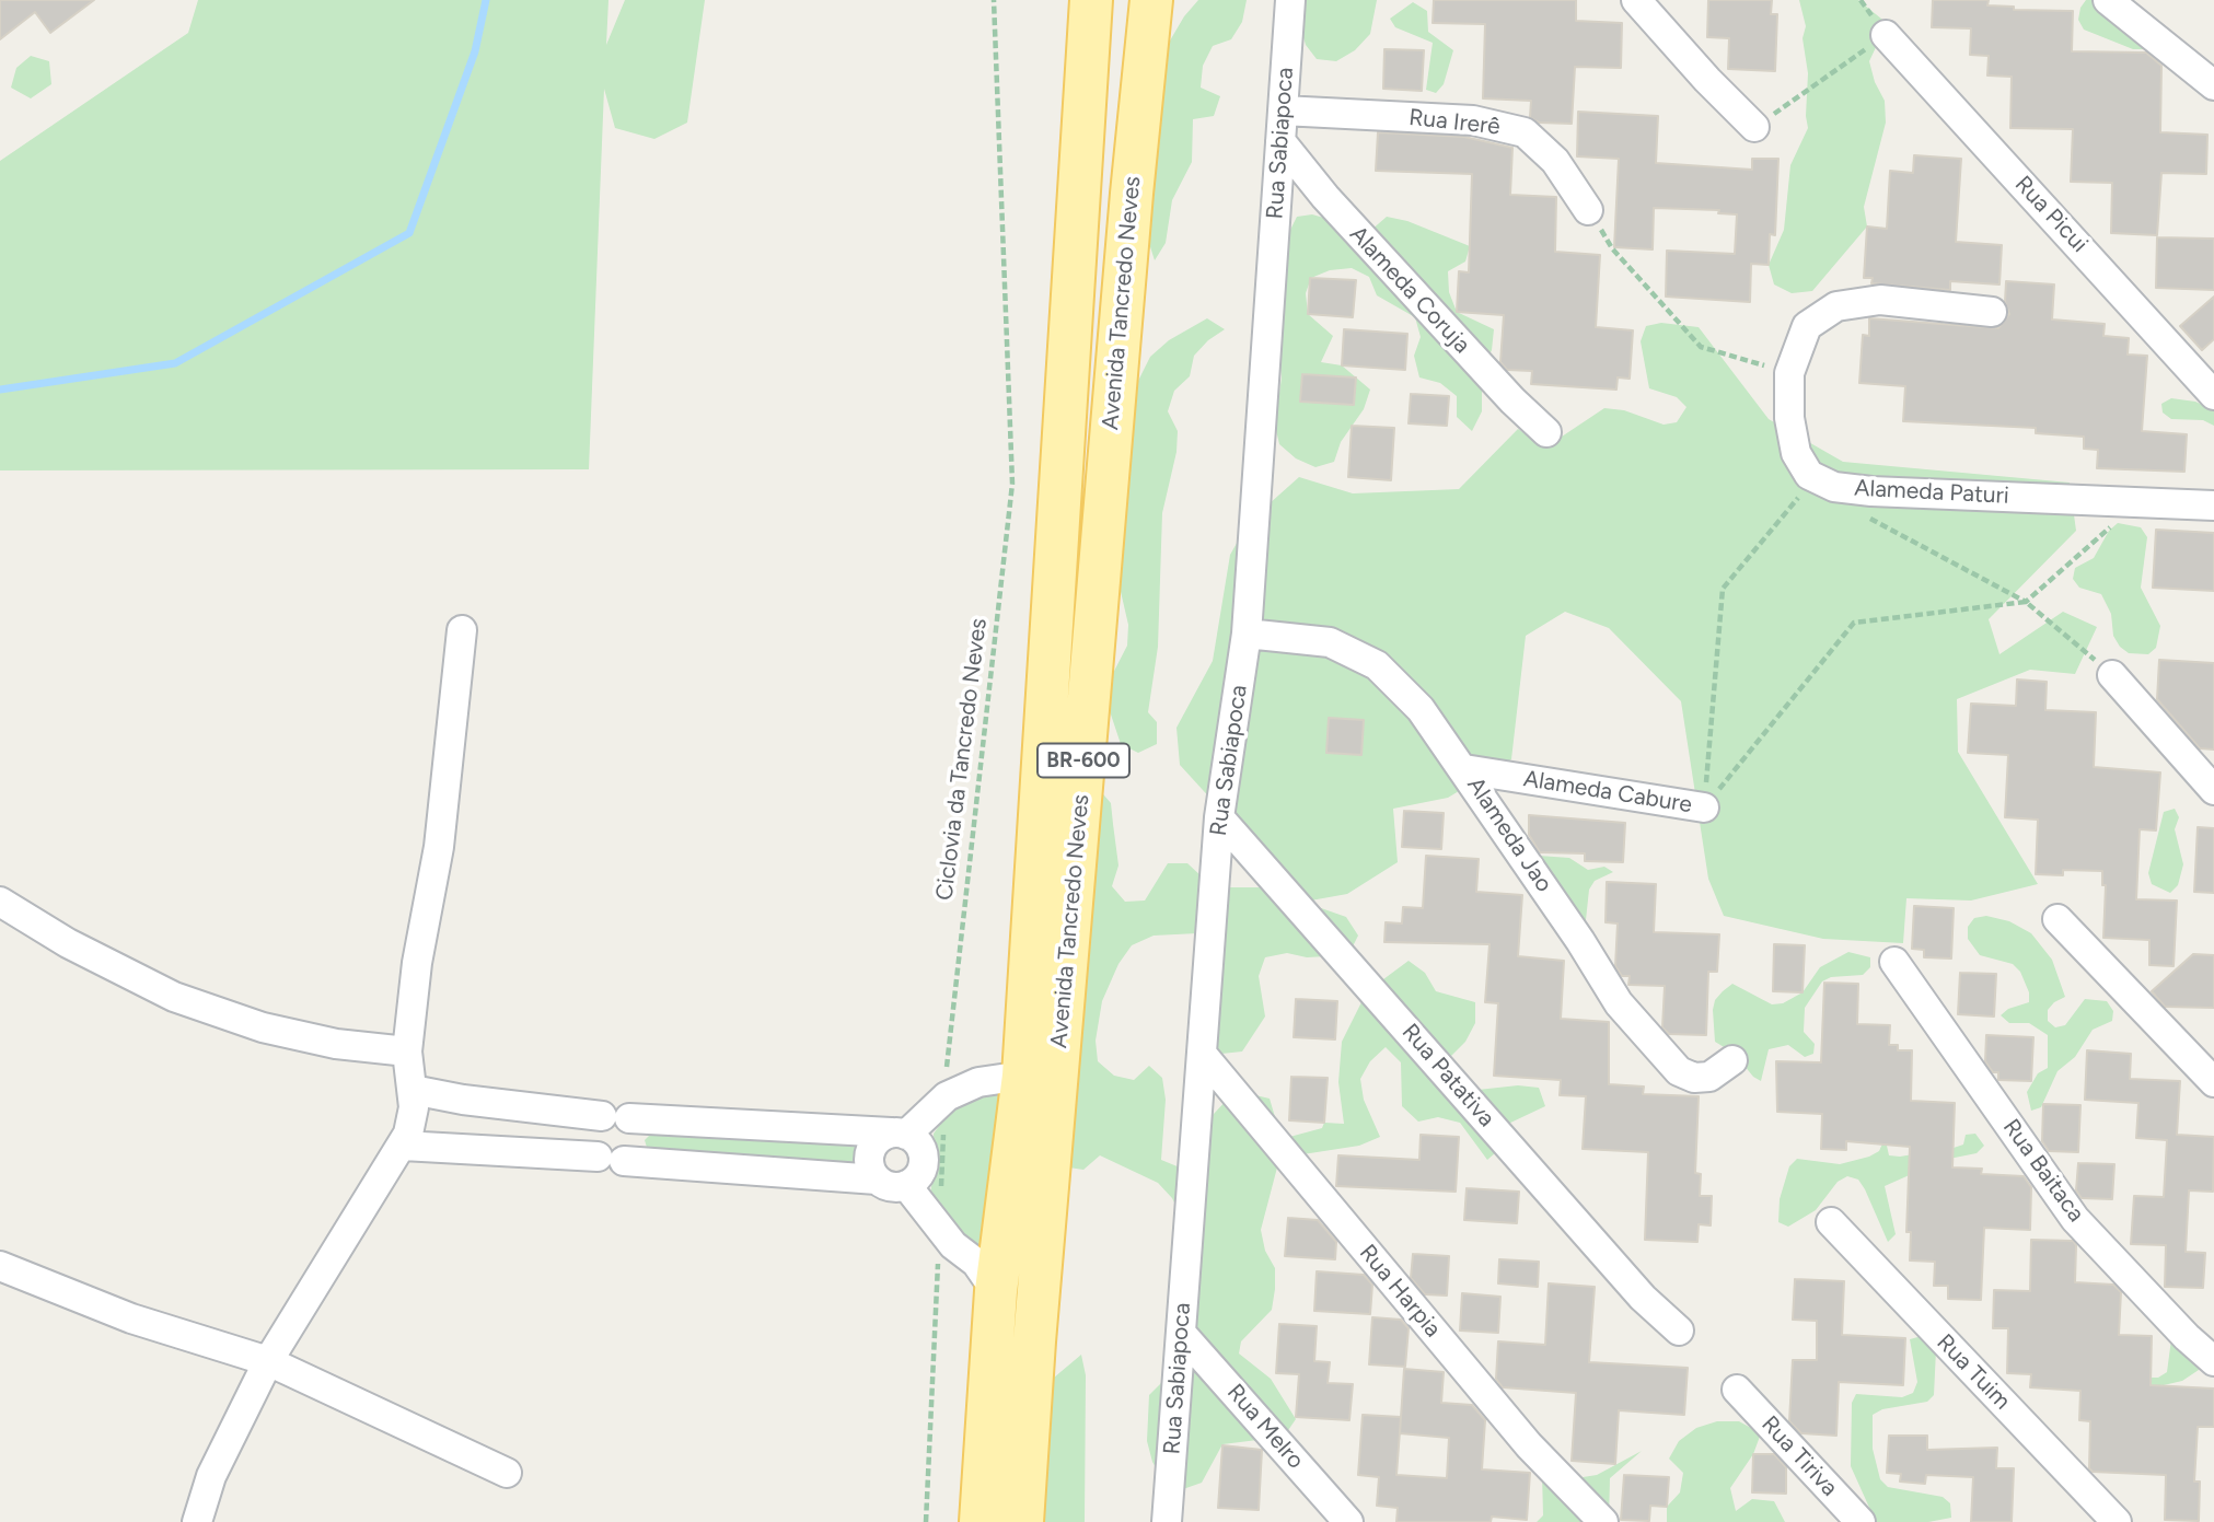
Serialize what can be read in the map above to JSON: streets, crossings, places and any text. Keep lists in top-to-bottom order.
{
  "streets": {
    "main road": ["Avenida Tancredo Neves", "BR-600"],
    "street": [
      "Rua Irerê",
      "Rua Sabiapoca",
      "Rua Picui",
      "Alameda Coruja",
      "Alameda Paturi",
      "Alameda Cabure",
      "Alameda Jao",
      "Rua Patativa",
      "Rua Baitaca",
      "Rua Harpia",
      "Rua Tuim",
      "Rua Melro",
      "Rua Tiriva"
    ],
    "path": ["Ciclovia da Tancredo Neves"]
  },
  "crossings": [
    ["Rua Irerê", "Rua Sabiapoca"],
    ["Rua Sabiapoca", "Alameda Coruja"],
    ["Rua Sabiapoca", "Alameda Jao"],
    ["Rua Sabiapoca", "Rua Patativa"],
    ["Rua Sabiapoca", "Rua Harpia"],
    ["Rua Sabiapoca", "Rua Melro"],
    ["Alameda Cabure", "Alameda Jao"]
  ]
}
